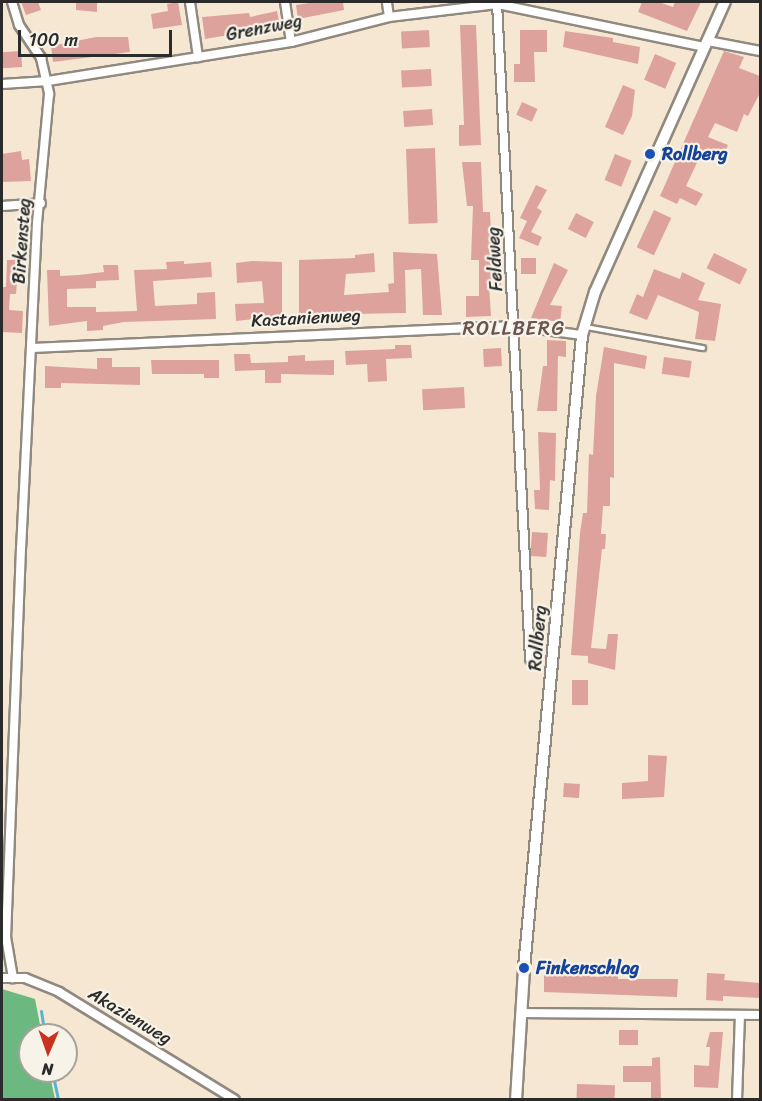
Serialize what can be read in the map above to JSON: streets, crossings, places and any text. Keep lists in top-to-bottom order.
{
  "streets": {
    "main road": ["Rollberg"],
    "street": [
      "Grenzweg",
      "Birkensteg",
      "Feldweg",
      "Kastanienweg",
      "Akazienweg"
    ]
  },
  "crossings": [
    ["Grenzweg", "Birkensteg"],
    ["Grenzweg", "Feldweg"],
    ["Birkensteg", "Kastanienweg"],
    ["Birkensteg", "Akazienweg"],
    ["Feldweg", "Kastanienweg"],
    ["Kastanienweg", "Rollberg"]
  ],
  "districts": ["ROLLBERG"],
  "places": ["Rollberg", "Finkenschlag"],
  "scale_bar": "100 m",
  "north": "bottom"
}
